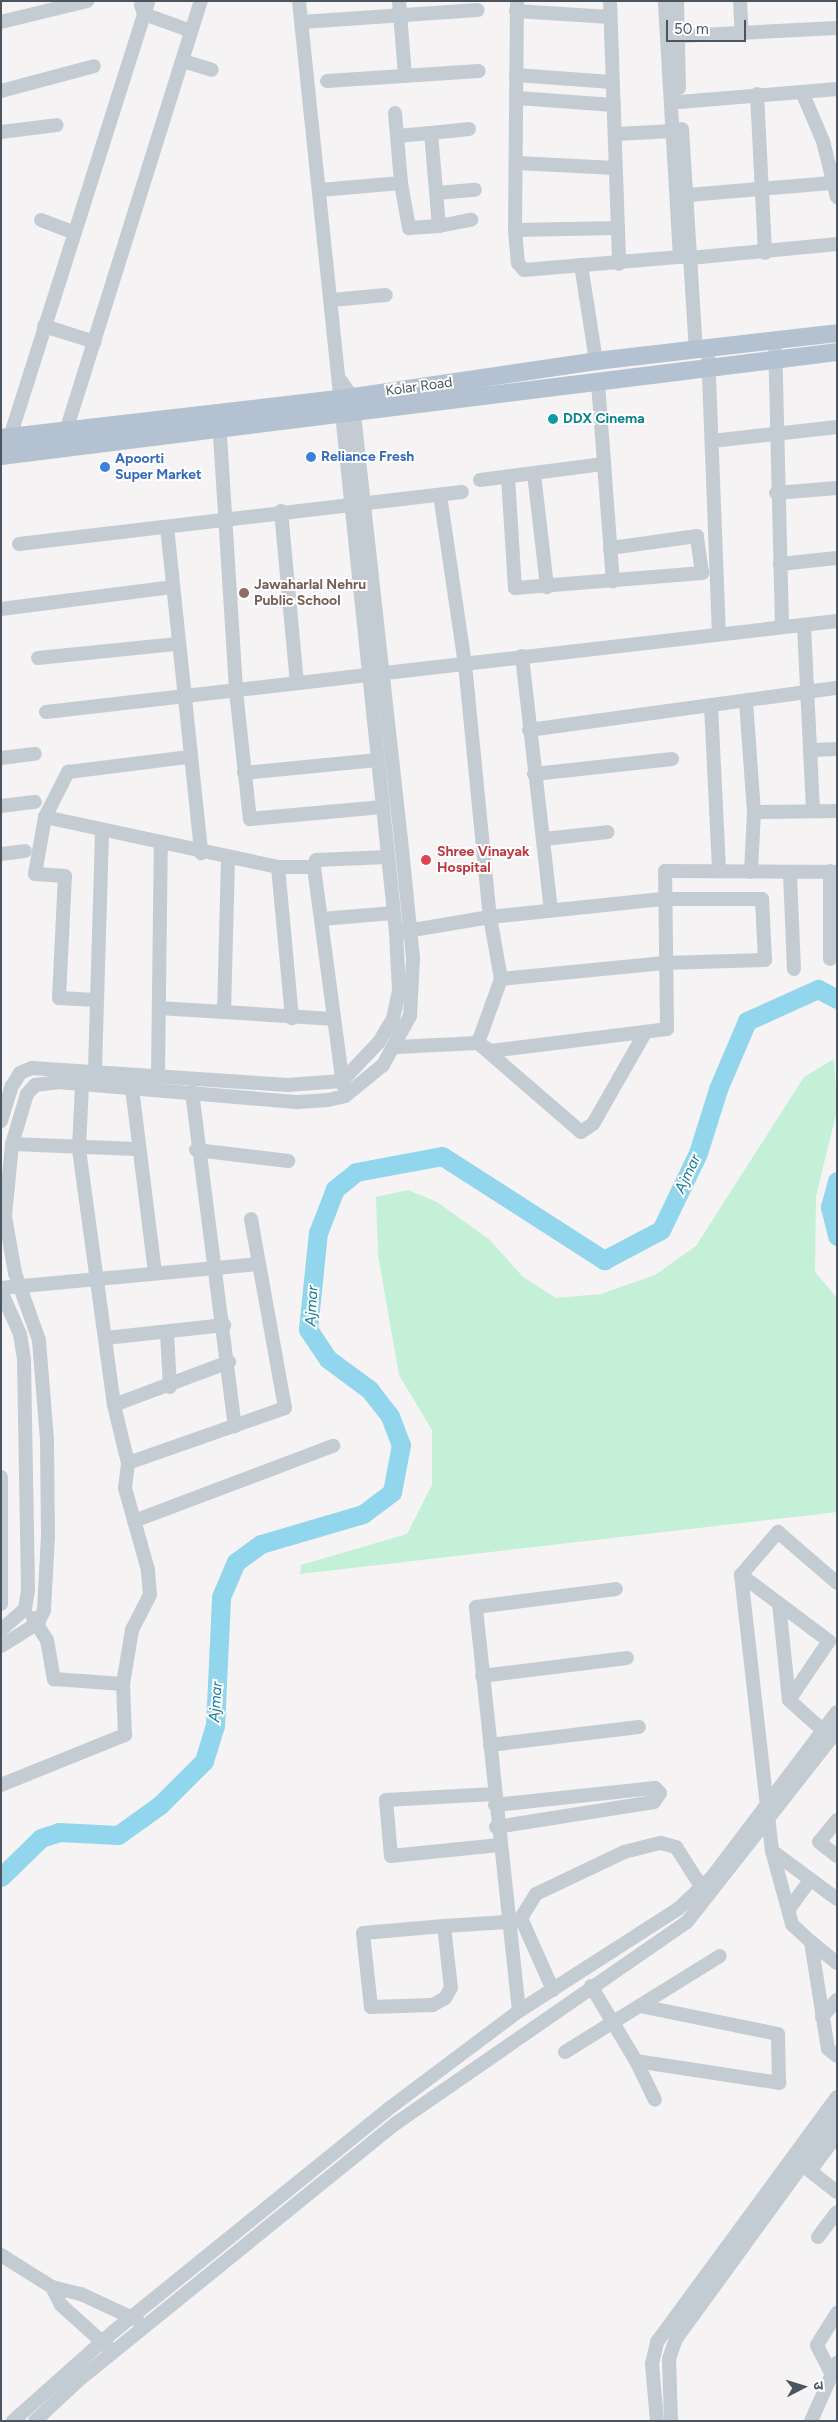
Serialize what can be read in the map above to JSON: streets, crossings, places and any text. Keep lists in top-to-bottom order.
{
  "streets": {
    "main road": ["Kolar Road"]
  },
  "water": ["Ajmar"],
  "places": [
    "DDX Cinema",
    "Reliance Fresh",
    "Apoorti Super Market",
    "Jawaharlal Nehru Public School",
    "Shree Vinayak Hospital"
  ],
  "scale_bar": "50 m",
  "north": "right"
}
